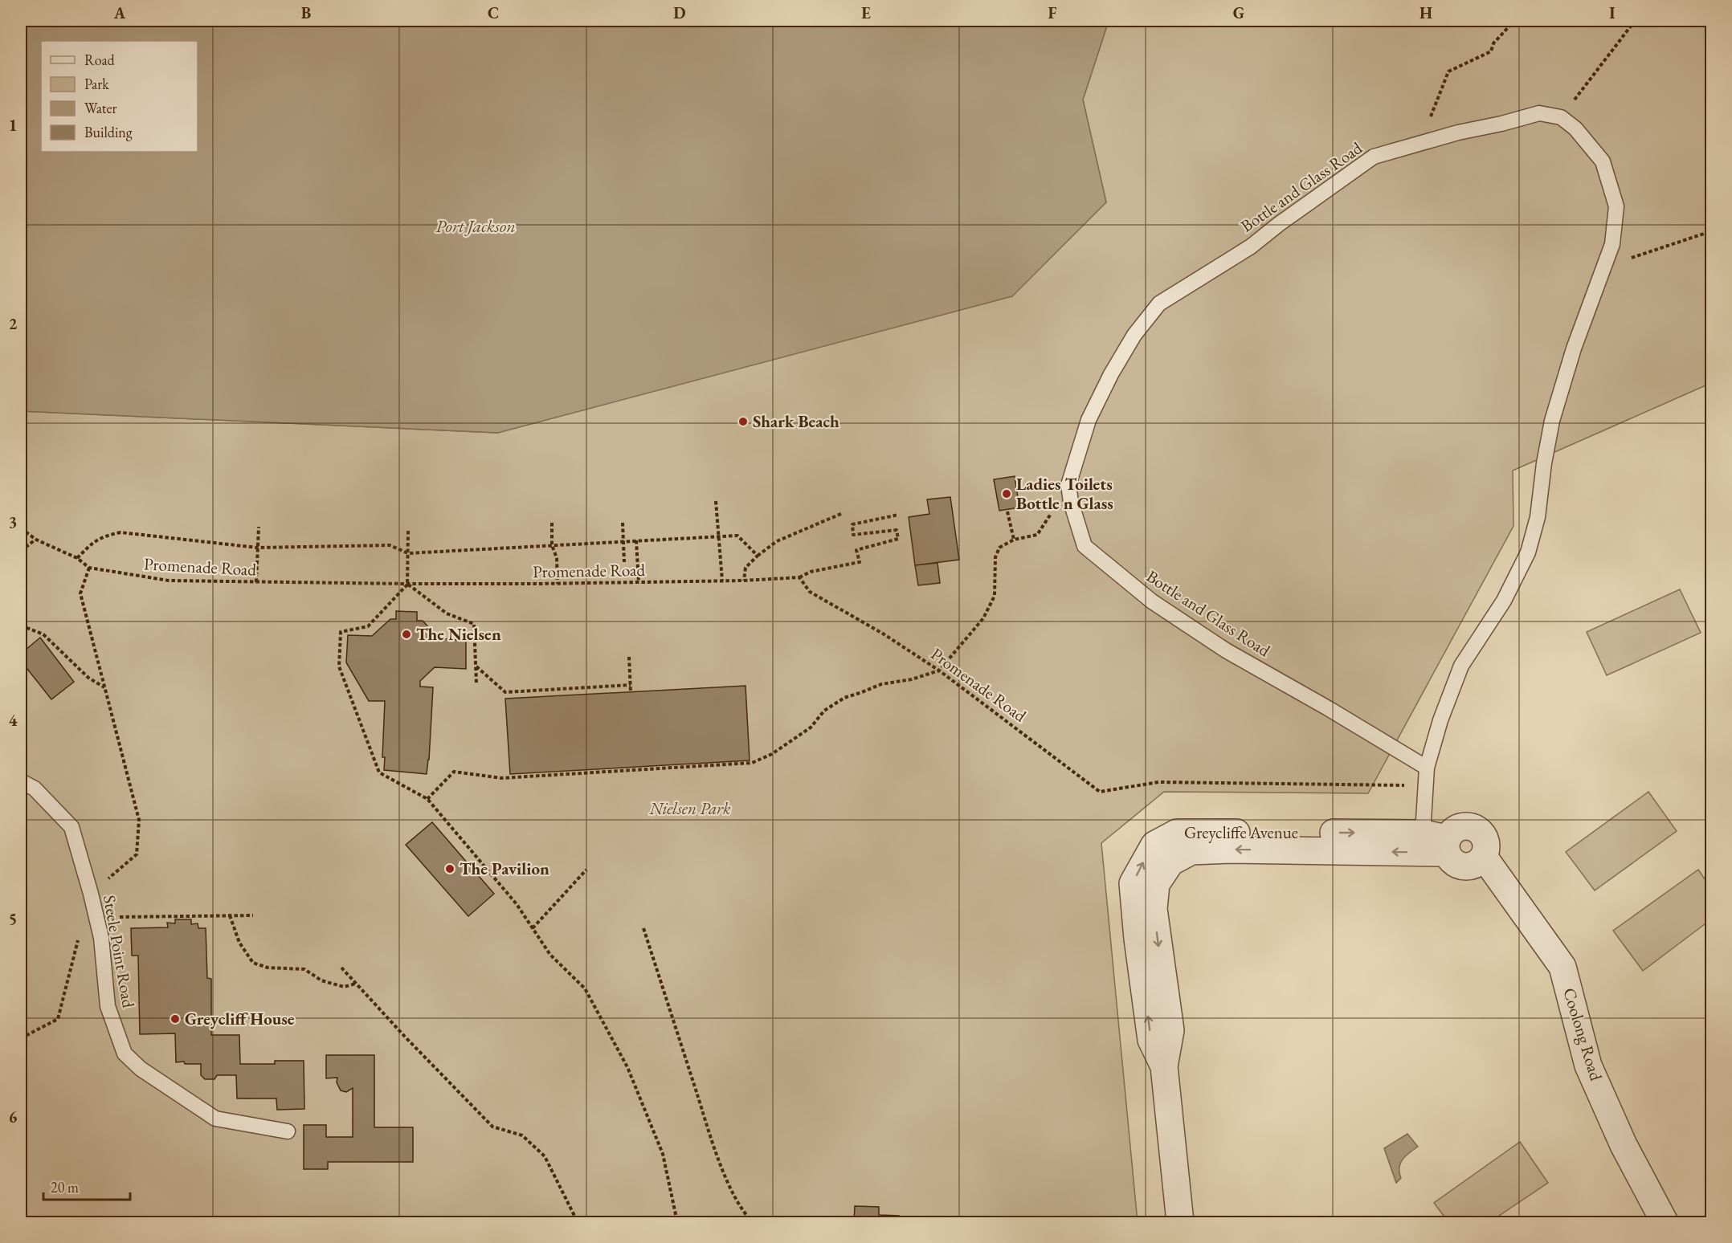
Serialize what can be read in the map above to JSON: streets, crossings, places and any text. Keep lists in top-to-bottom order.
{
  "streets": {
    "street": ["Greycliffe Avenue", "Coolong Road"],
    "lane": ["Bottle and Glass Road", "Steele Point Road"],
    "path": ["Promenade Road"]
  },
  "crossings": [
    ["Greycliffe Avenue", "Coolong Road"]
  ],
  "water": ["Port Jackson"],
  "parks": ["Nielsen Park"],
  "places": [
    "Shark Beach",
    "Ladies Toilets Bottle n Glass",
    "The Nielsen",
    "The Pavilion",
    "Greycliff House"
  ],
  "legend": [
    "Road",
    "Park",
    "Water",
    "Building"
  ],
  "scale_bar": "20 m",
  "grid": {
    "columns": [
      "A",
      "B",
      "C",
      "D",
      "E",
      "F",
      "G",
      "H",
      "I"
    ],
    "rows": [
      "1",
      "2",
      "3",
      "4",
      "5",
      "6"
    ]
  }
}
